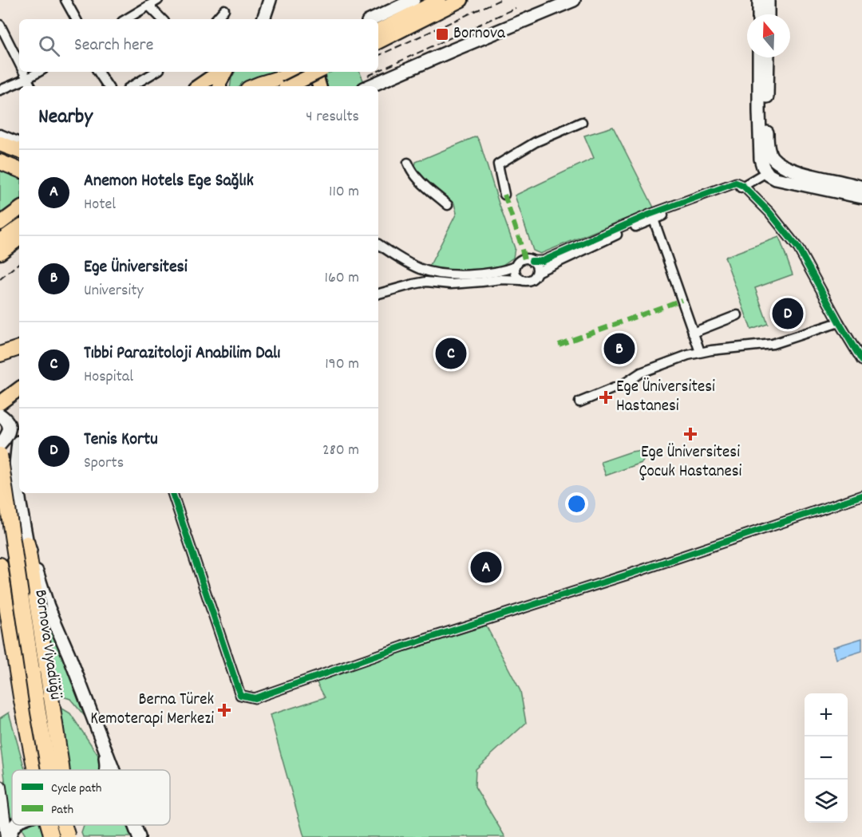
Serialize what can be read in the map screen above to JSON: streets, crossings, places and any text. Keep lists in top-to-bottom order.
{
  "streets": {
    "highway": ["Bornova Viyadüğü"]
  },
  "places": {
    "transit": ["Bornova"],
    "health": ["Ege Üniversitesi Hastanesi", "Ege Üniversitesi Çocuk Hastanesi", "Berna Türek Kemoterapi Merkezi"]
  },
  "legend": ["Cycle path", "Path"],
  "north": "top",
  "page": {
    "search": "Search here",
    "heading": ["Nearby", "4 results"],
    "list": [
      {
        "mark": "A",
        "name": "Anemon Hotels Ege Sağlık",
        "note": "Hotel",
        "value": "110 m"
      },
      {
        "mark": "B",
        "name": "Ege Üniversitesi",
        "note": "University",
        "value": "160 m"
      },
      {
        "mark": "C",
        "name": "Tıbbi Parazitoloji Anabilim Dalı",
        "note": "Hospital",
        "value": "190 m"
      },
      {
        "mark": "D",
        "name": "Tenis Kortu",
        "note": "Sports",
        "value": "280 m"
      }
    ],
    "pins": [
      "D",
      "B",
      "C",
      "A"
    ],
    "map_buttons": ["+", "−"]
  }
}
